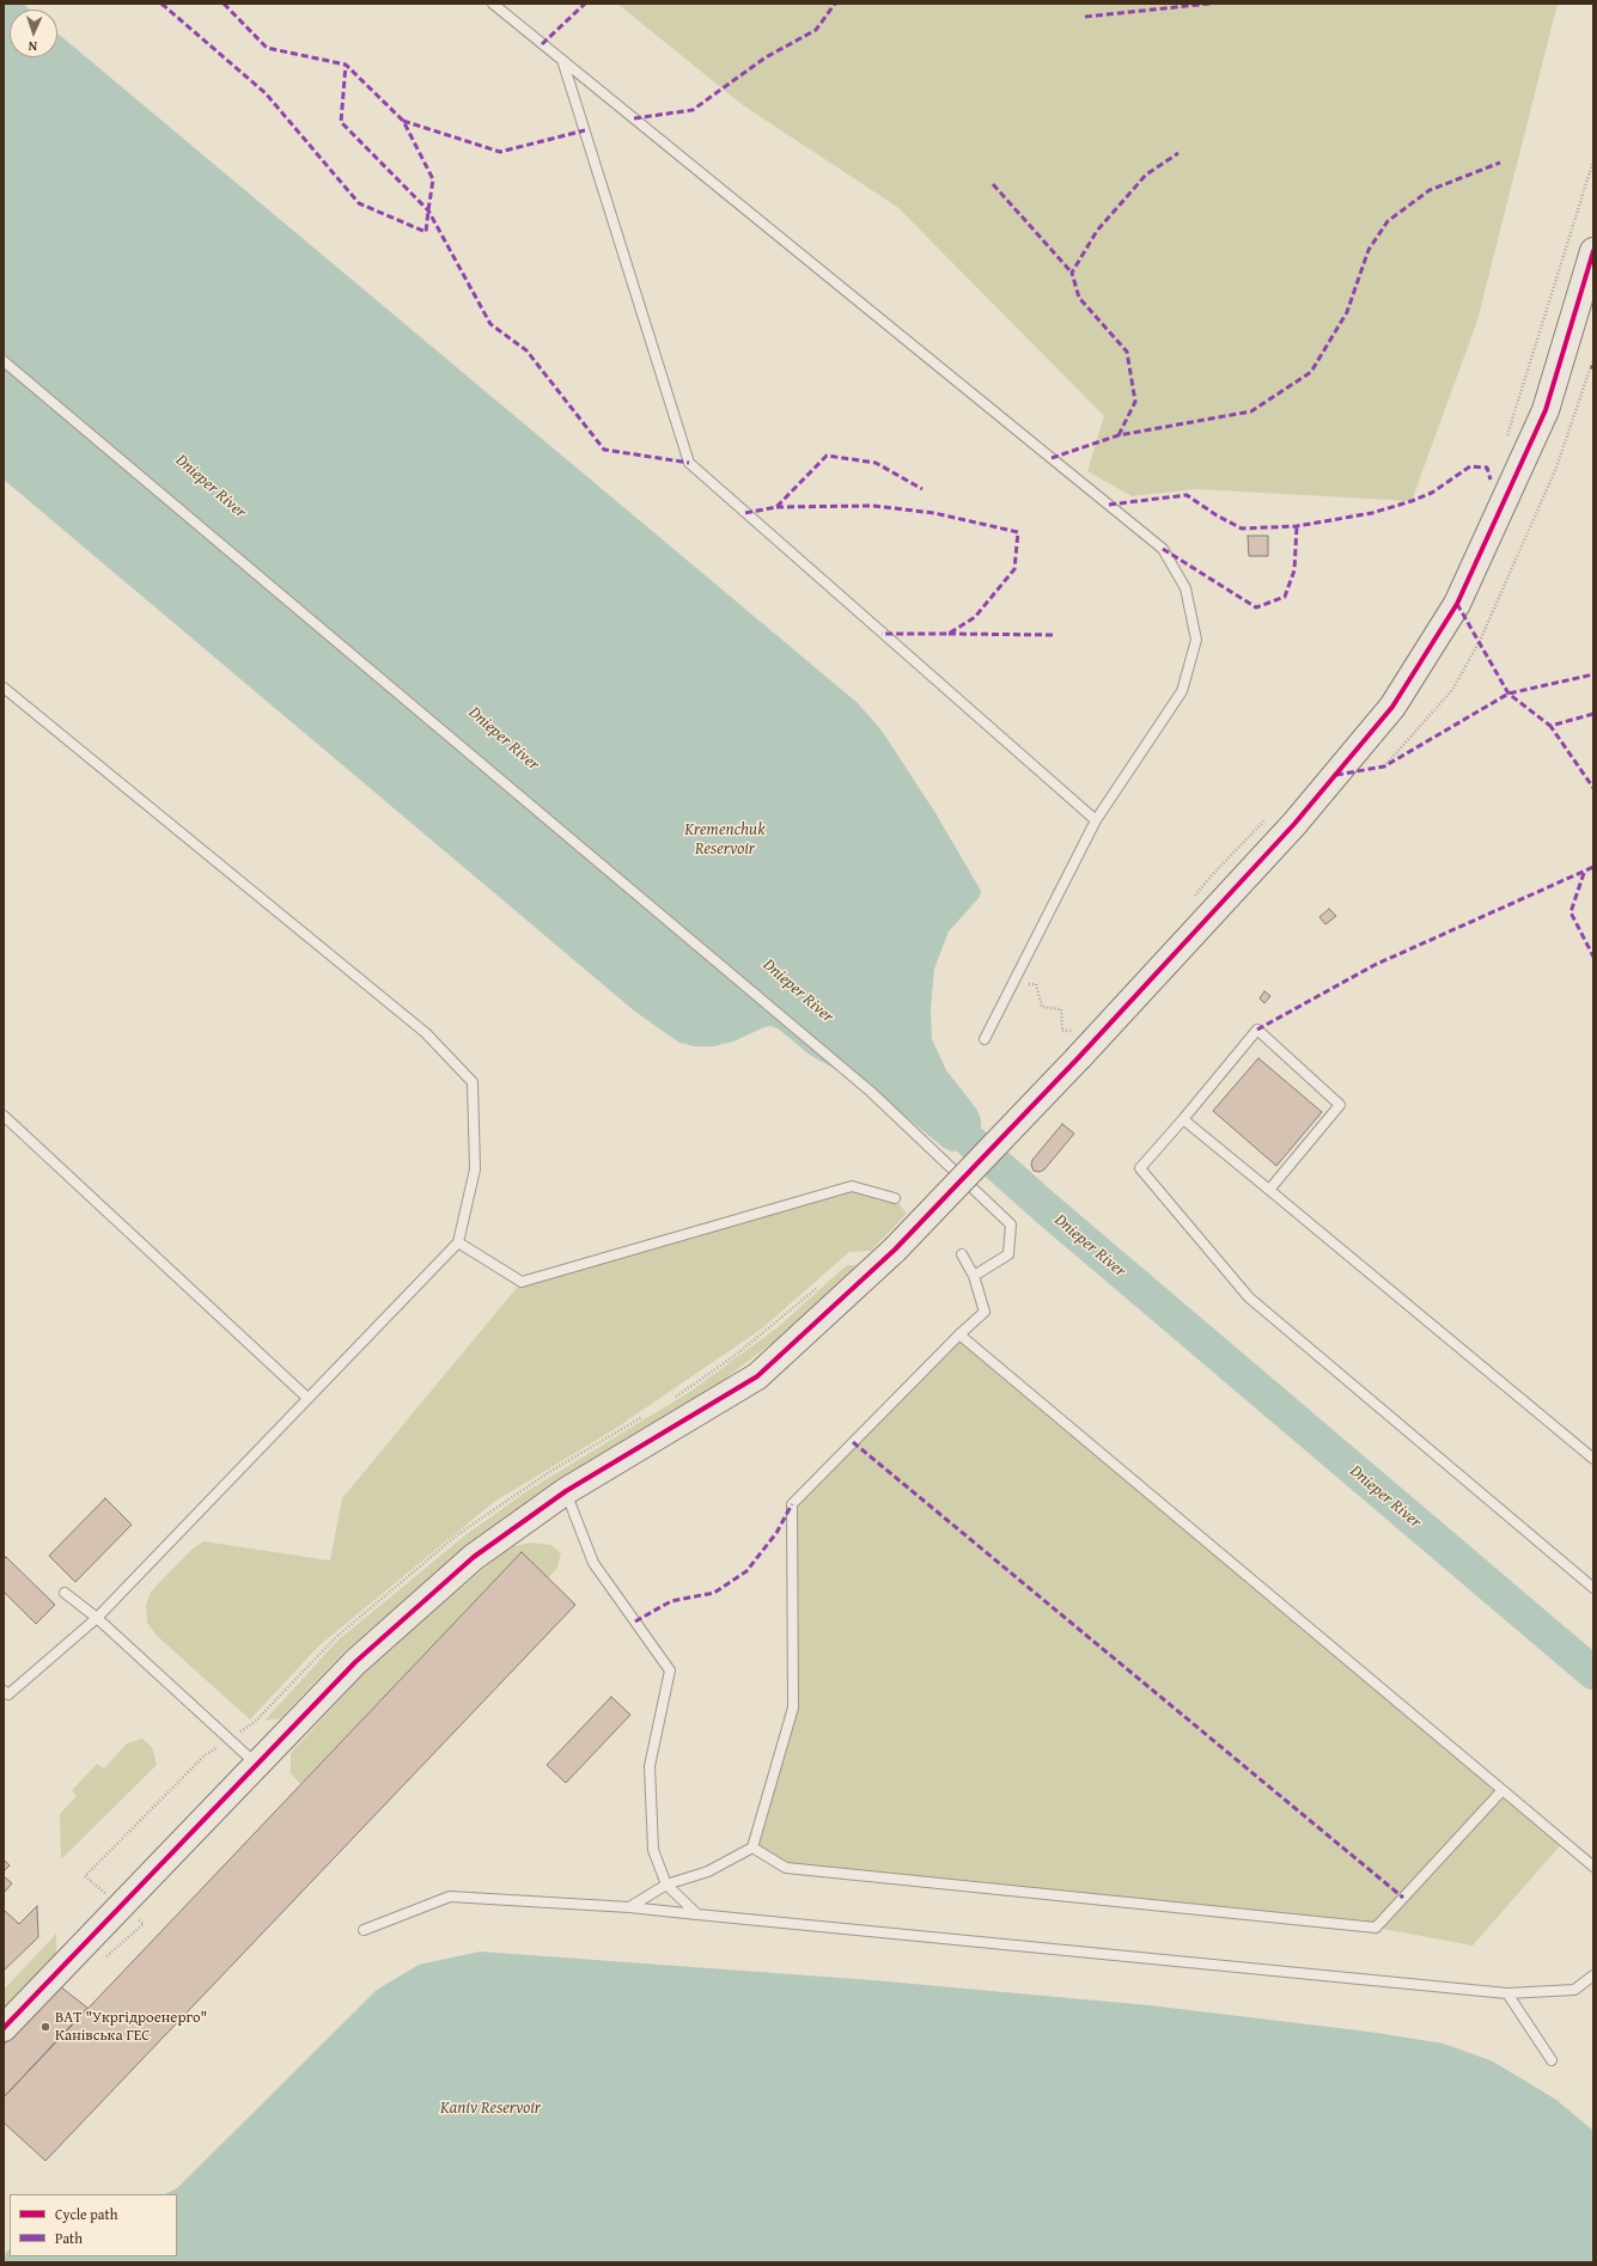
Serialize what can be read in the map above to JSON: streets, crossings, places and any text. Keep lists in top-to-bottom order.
{
  "water": ["Dnieper River", "Kremenchuk Reservoir", "Kaniv Reservoir"],
  "places": ["ВАТ \"Укргідроенерго\" Канівська ГЕС"],
  "legend": ["Cycle path", "Path"],
  "north": "bottom"
}
